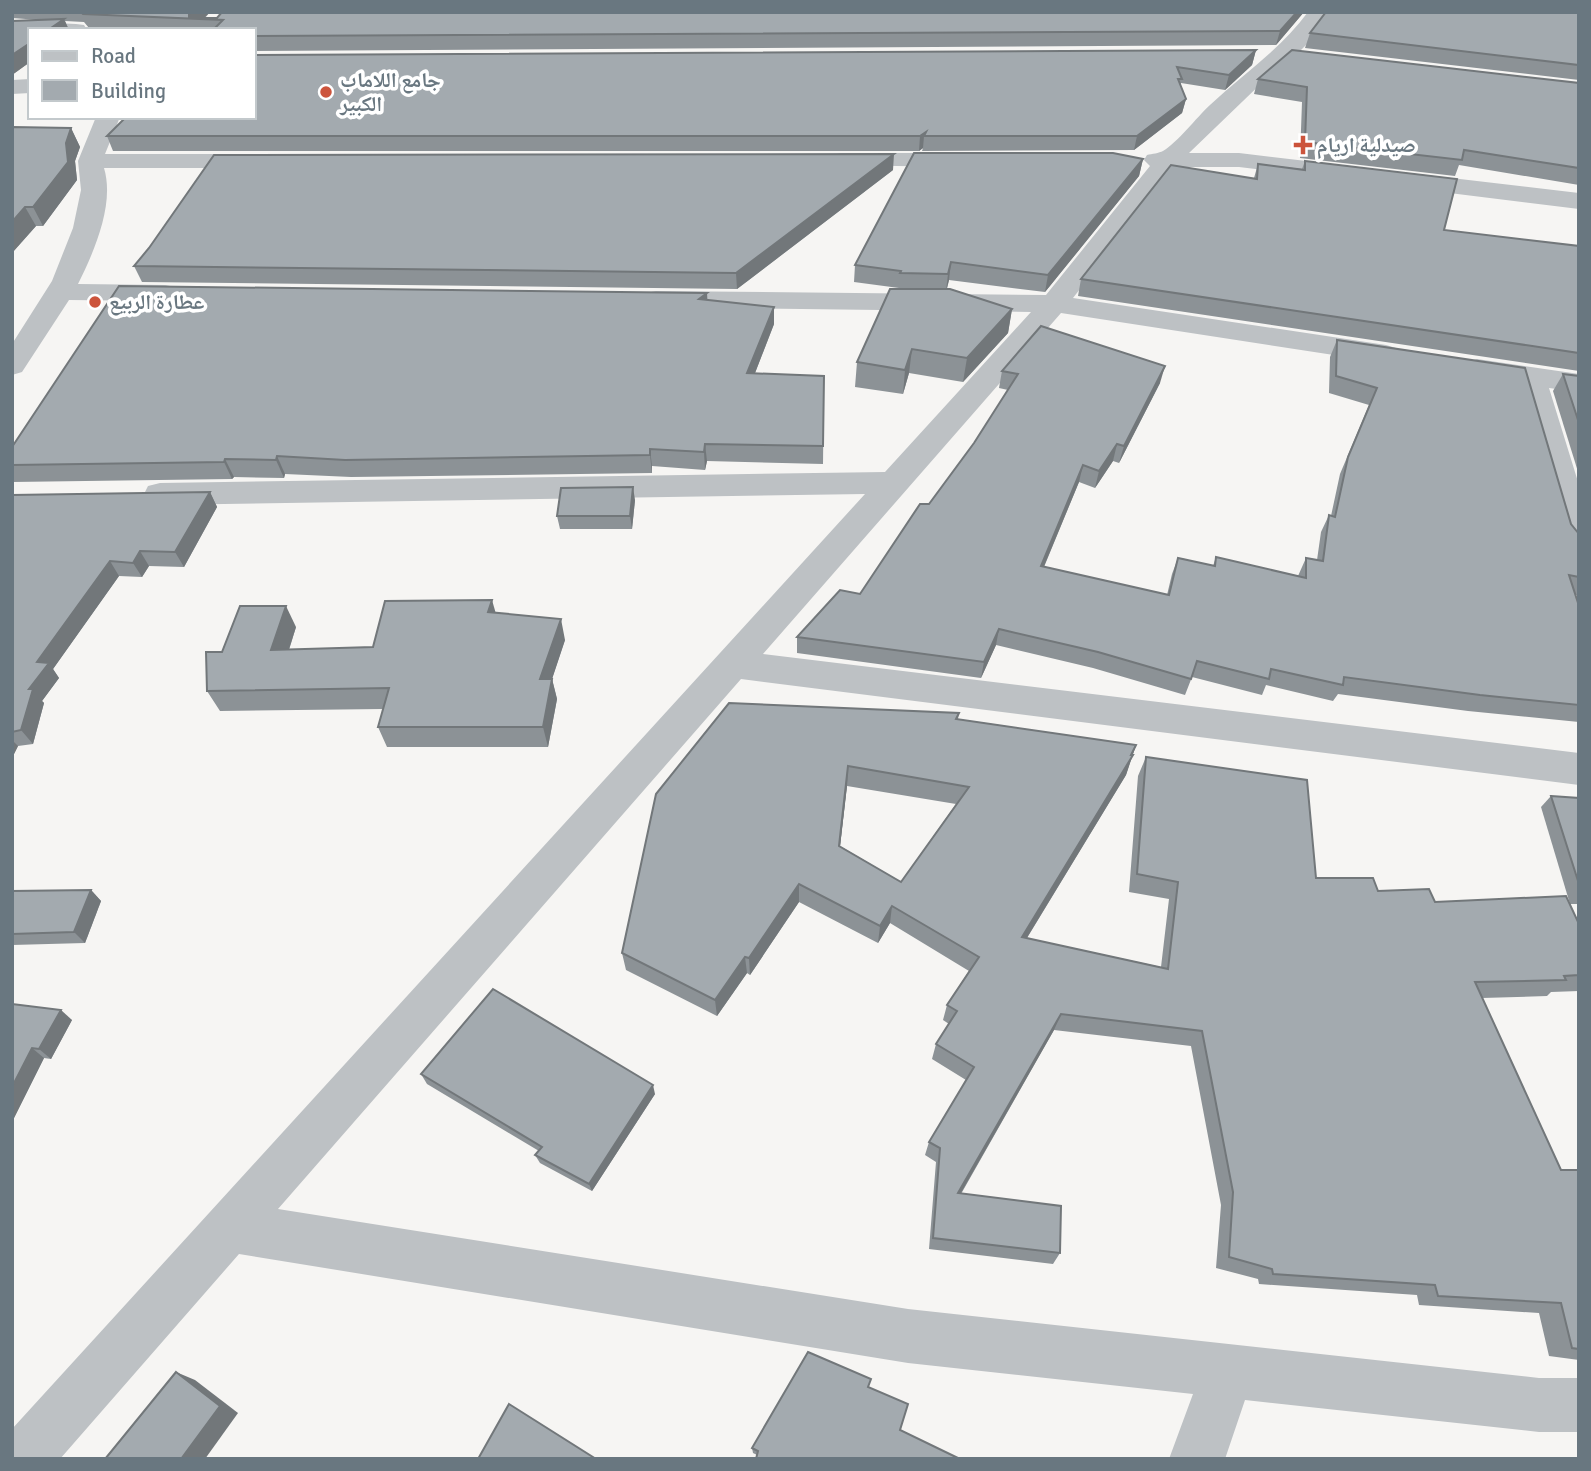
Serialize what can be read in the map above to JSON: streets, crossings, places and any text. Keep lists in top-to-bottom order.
{
  "places": {
    "other": ["جامع اللاماب الكبير", "عطارة الربيع"],
    "health": ["صيدلية اريام"]
  },
  "legend": ["Road", "Building"]
}
